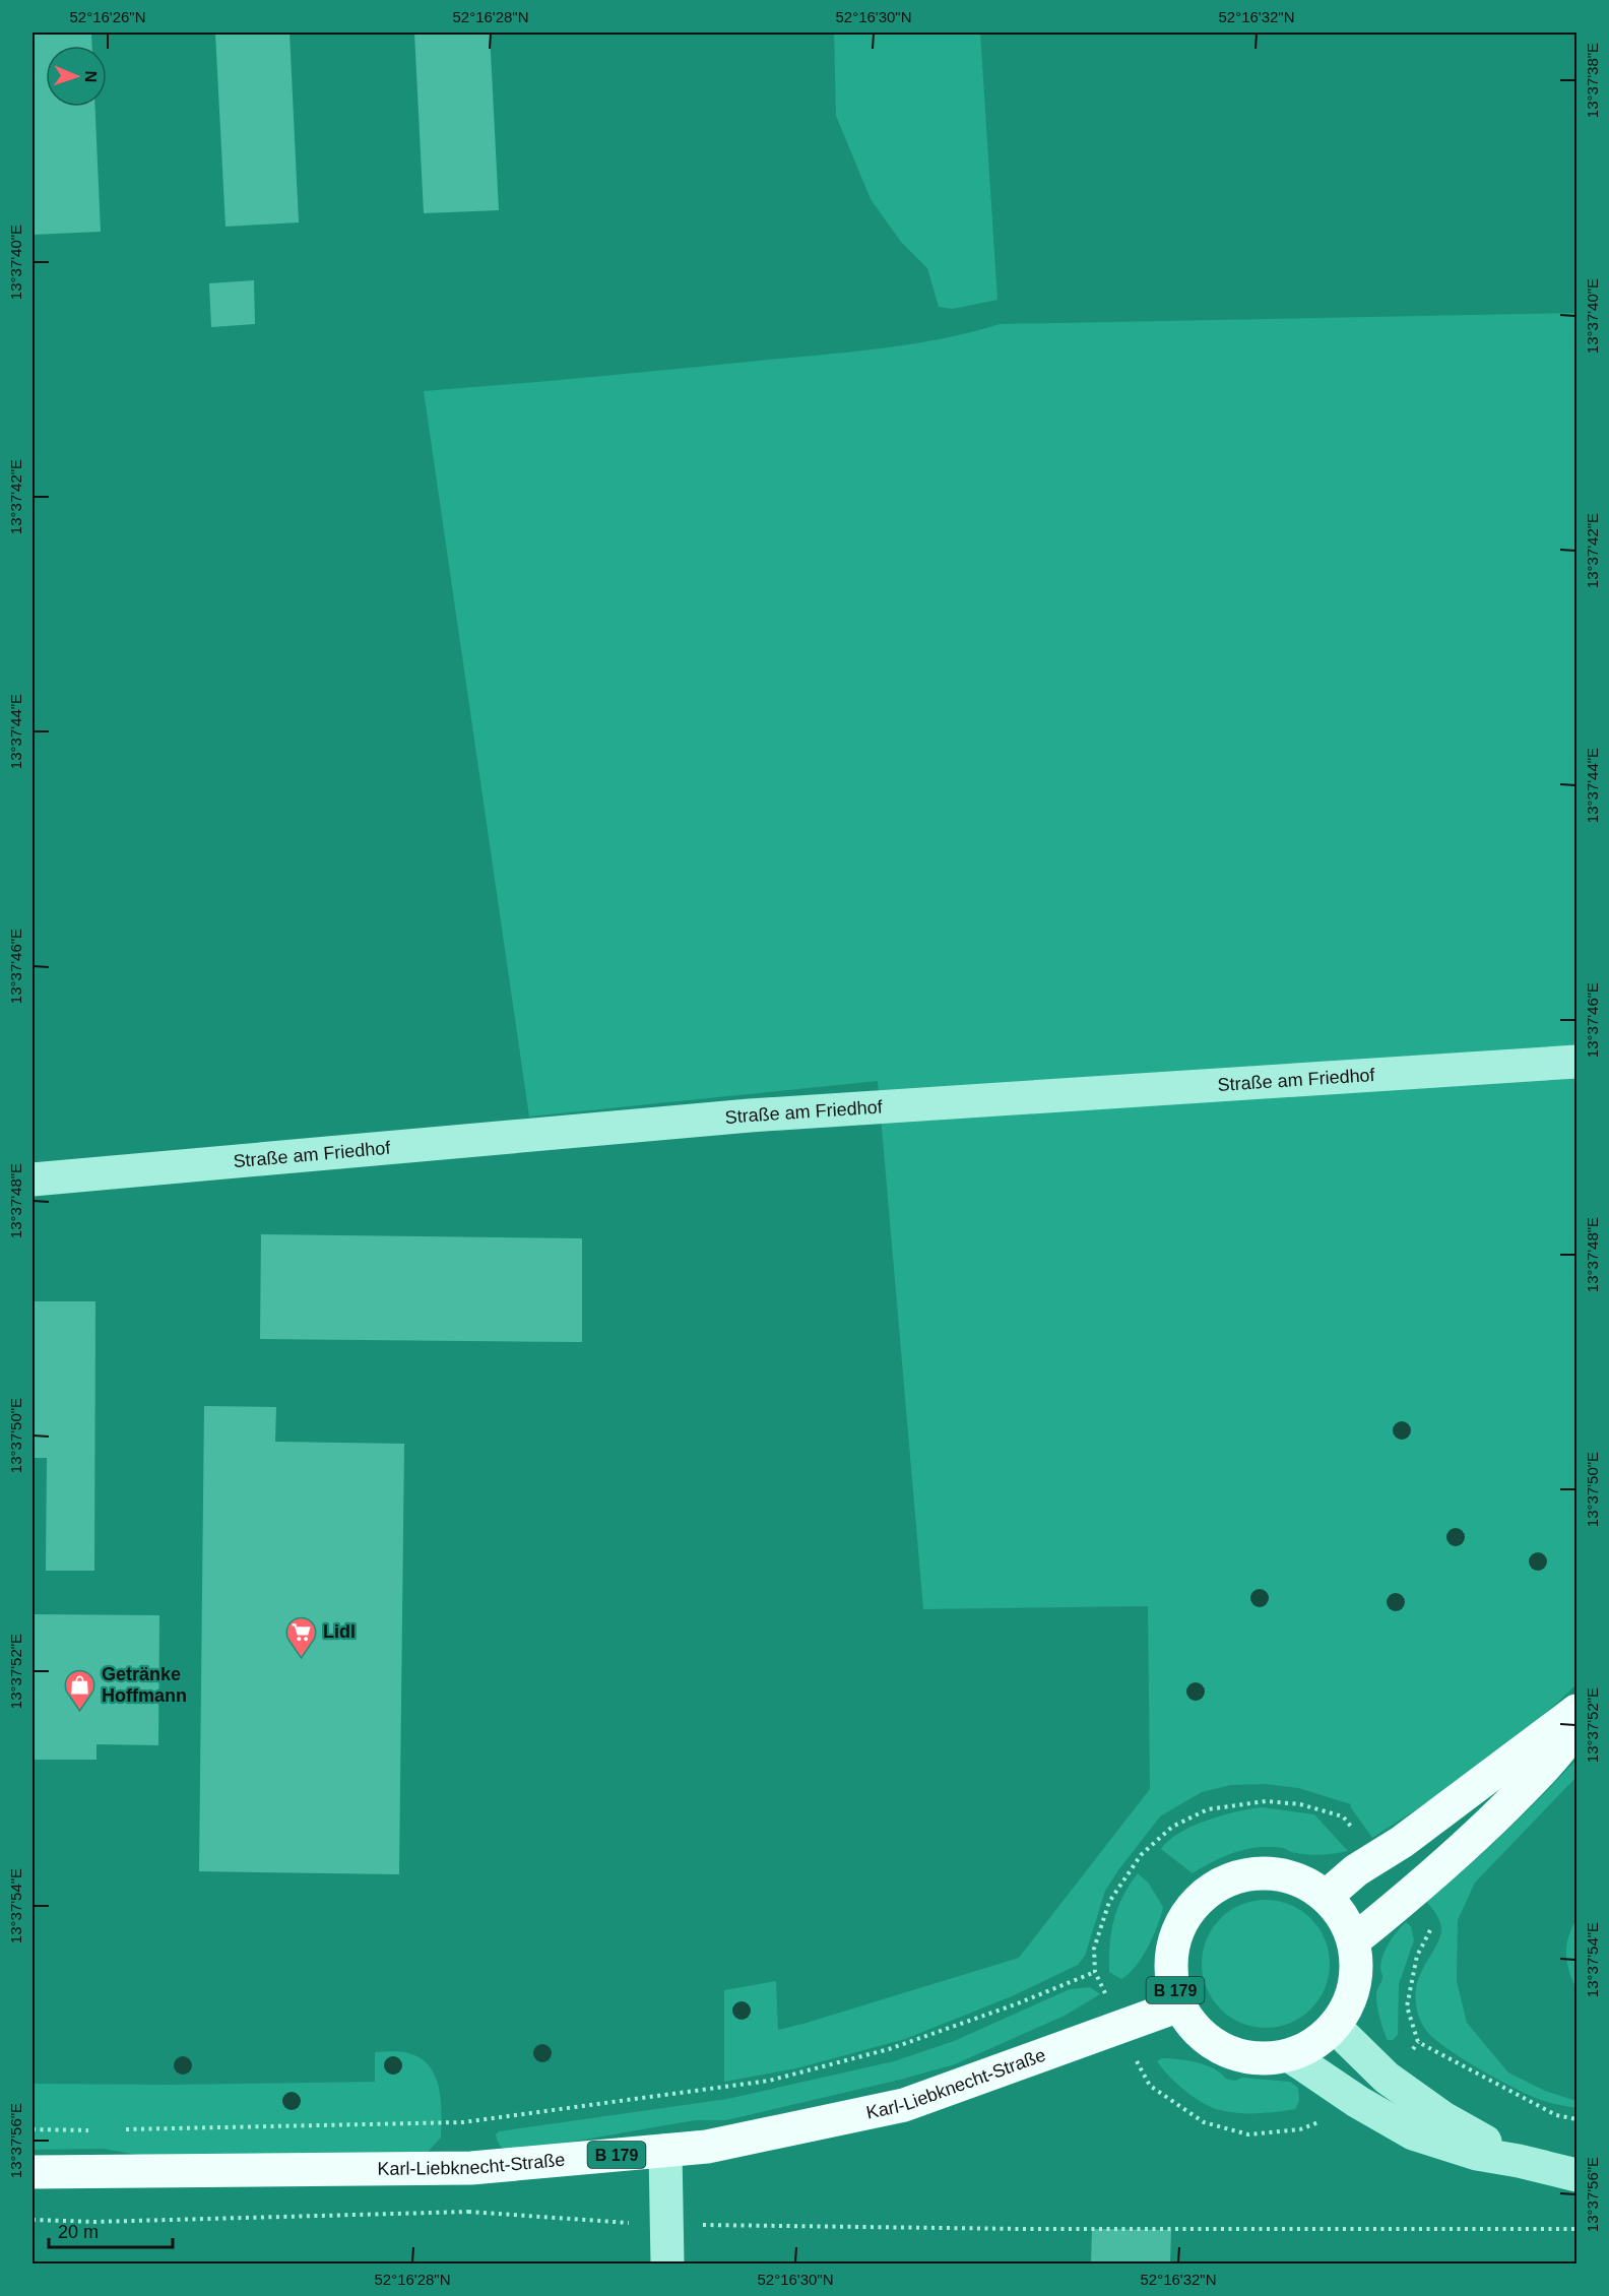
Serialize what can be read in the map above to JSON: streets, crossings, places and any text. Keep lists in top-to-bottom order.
{
  "streets": {
    "main road": ["B 179", "Karl-Liebknecht-Straße"],
    "street": ["Straße am Friedhof"]
  },
  "crossings": [
    ["B 179", "Karl-Liebknecht-Straße"]
  ],
  "places": {
    "supermarket": ["Lidl"],
    "shop": ["Getränke Hoffmann"]
  },
  "scale_bar": "20 m",
  "north": "right",
  "coordinates": [
    "52°16'26\"N",
    "52°16'28\"N",
    "52°16'30\"N",
    "52°16'32\"N",
    "13°37'38\"E",
    "13°37'40\"E",
    "13°37'42\"E",
    "13°37'44\"E",
    "13°37'46\"E",
    "13°37'48\"E",
    "13°37'50\"E",
    "13°37'52\"E",
    "13°37'54\"E",
    "13°37'56\"E"
  ]
}
